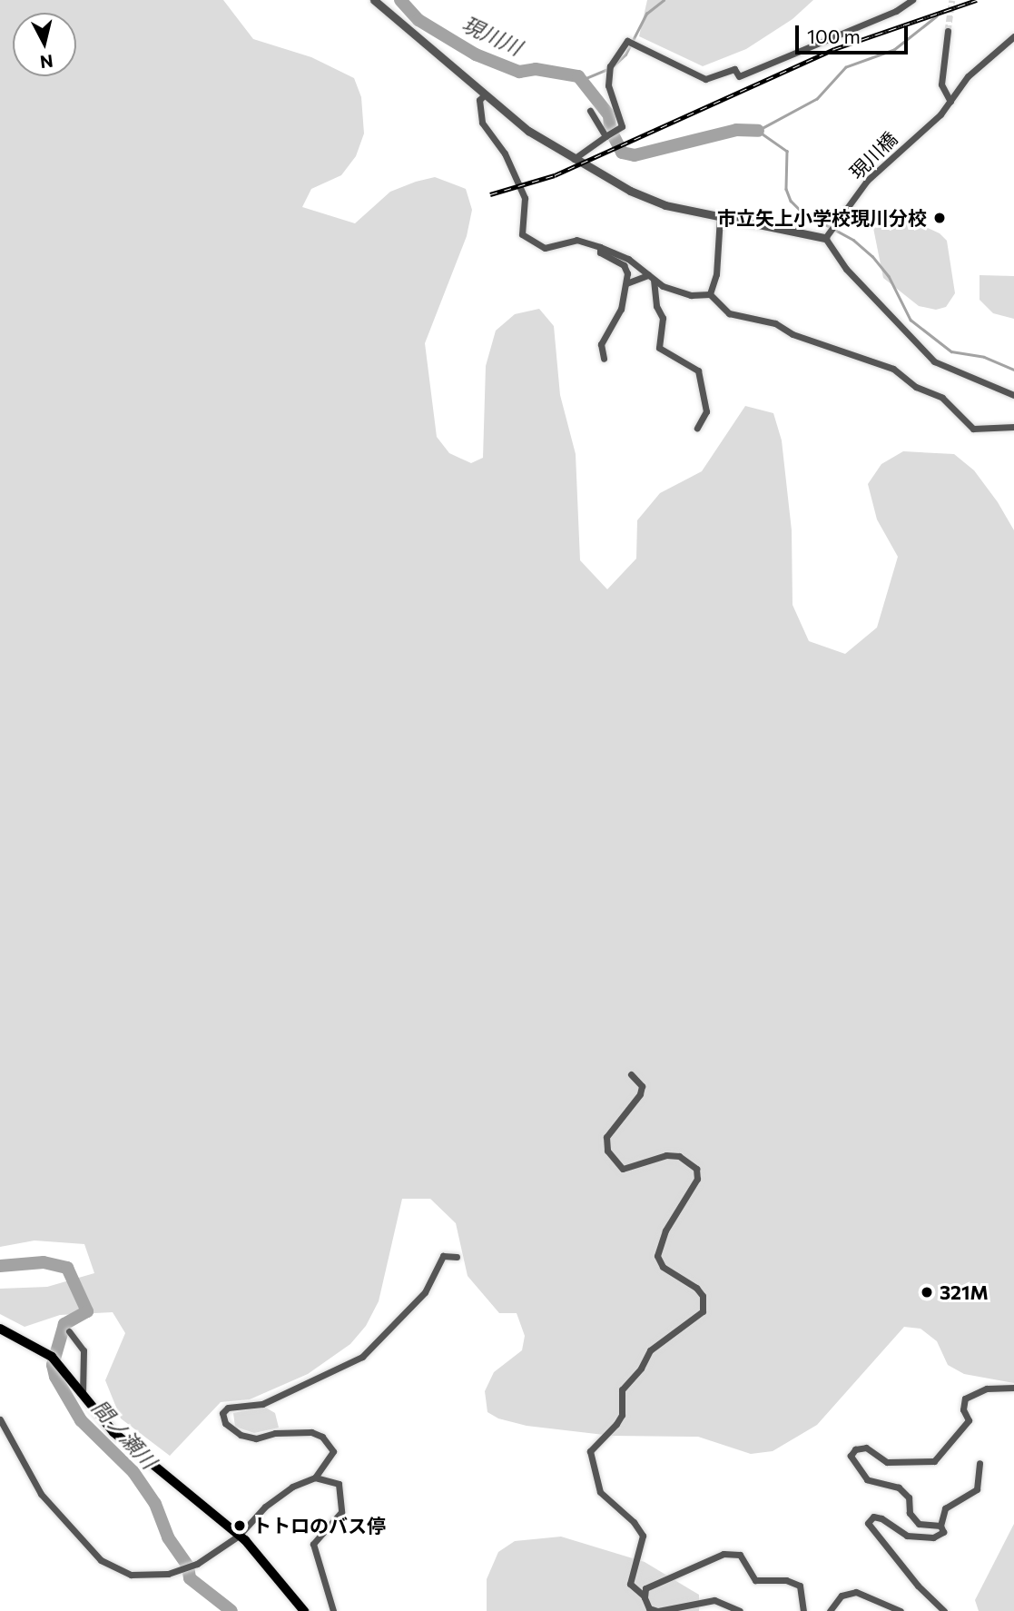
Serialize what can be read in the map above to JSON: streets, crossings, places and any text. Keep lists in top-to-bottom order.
{
  "streets": {
    "street": ["現川橋"]
  },
  "water": ["現川川", "間ノ瀬川"],
  "places": ["市立矢上小学校現川分校", "321M", "トトロのバス停"],
  "scale_bar": "100 m",
  "north": "bottom"
}
